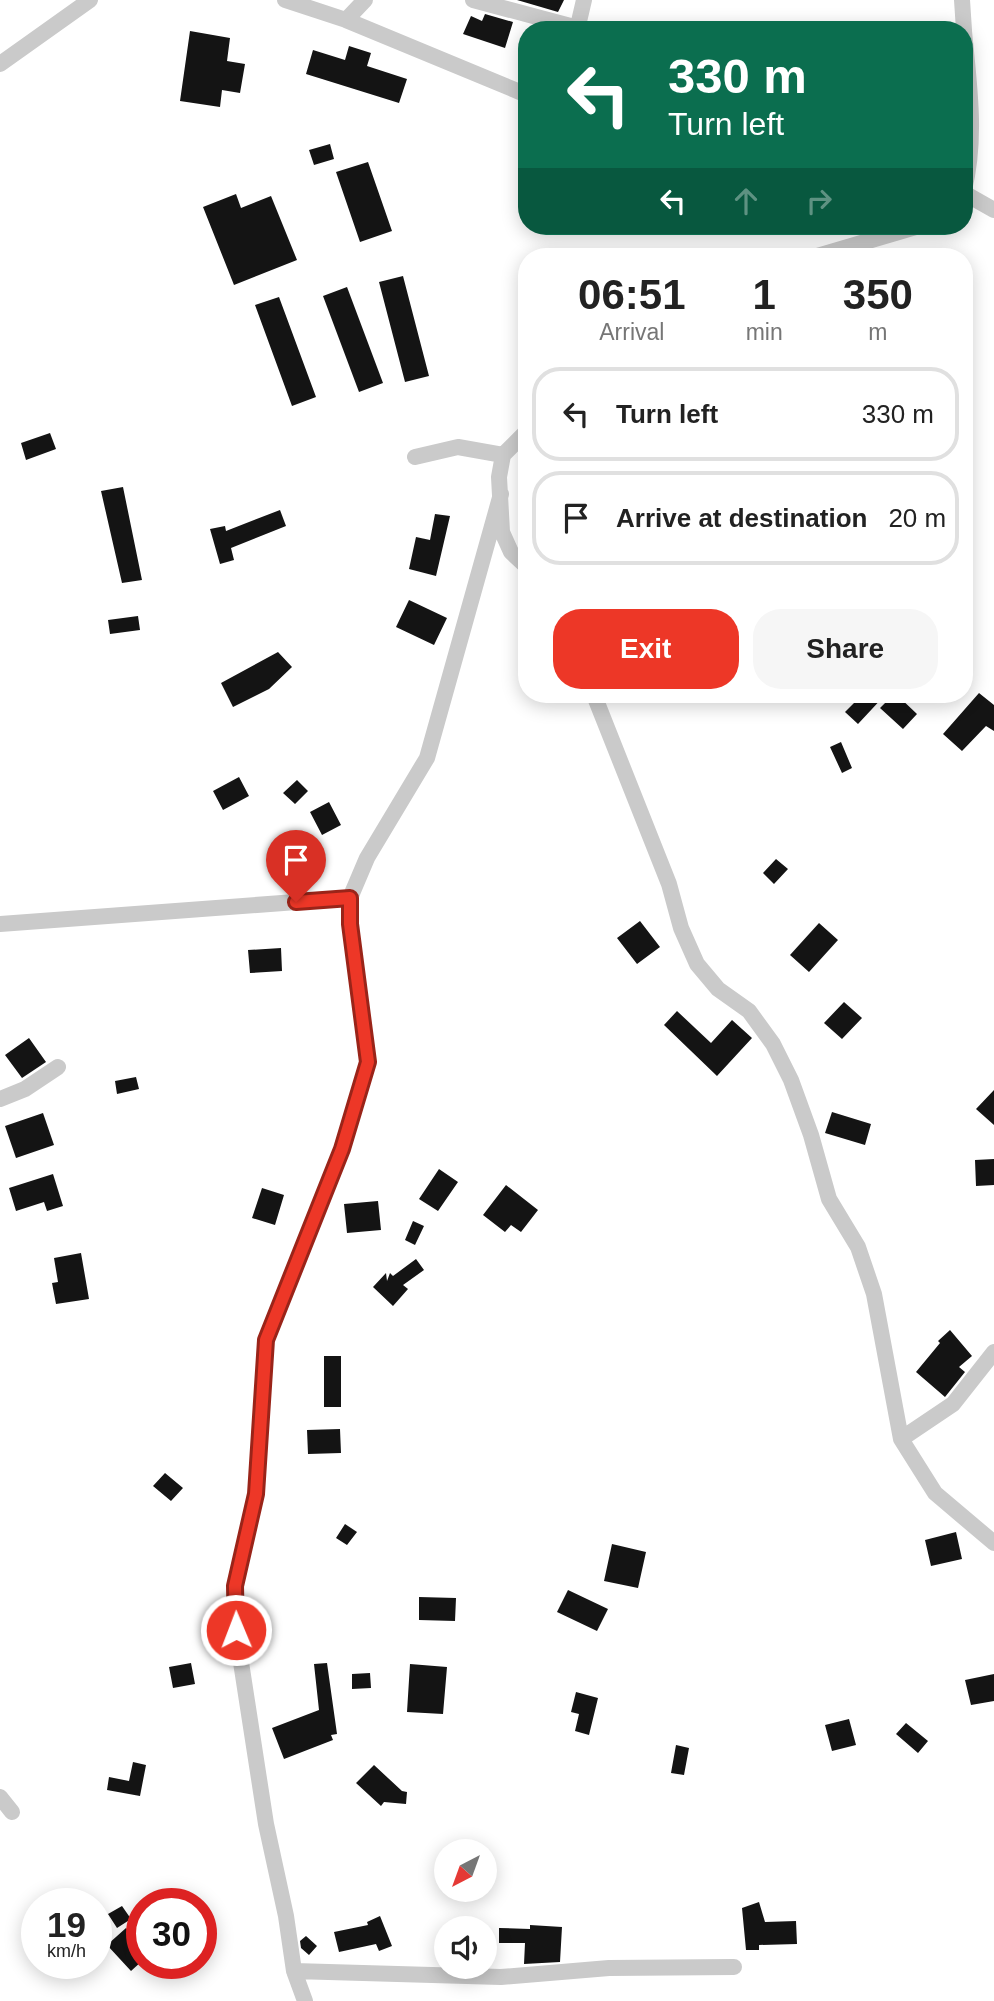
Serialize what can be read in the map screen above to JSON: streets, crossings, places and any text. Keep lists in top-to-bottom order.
{
  "north": "bottom left",
  "page": {
    "turn": ["330 m", "Turn left"],
    "eta": [
      "06:51",
      "Arrival",
      "1",
      "min",
      "350",
      "m"
    ],
    "list": [
      {
        "name": "Turn left",
        "value": "330 m"
      },
      {
        "name": "Arrive at destination",
        "value": "20 m"
      }
    ],
    "buttons": ["Exit", "Share"],
    "speed": "19 km/h",
    "limit": "30"
  }
}
